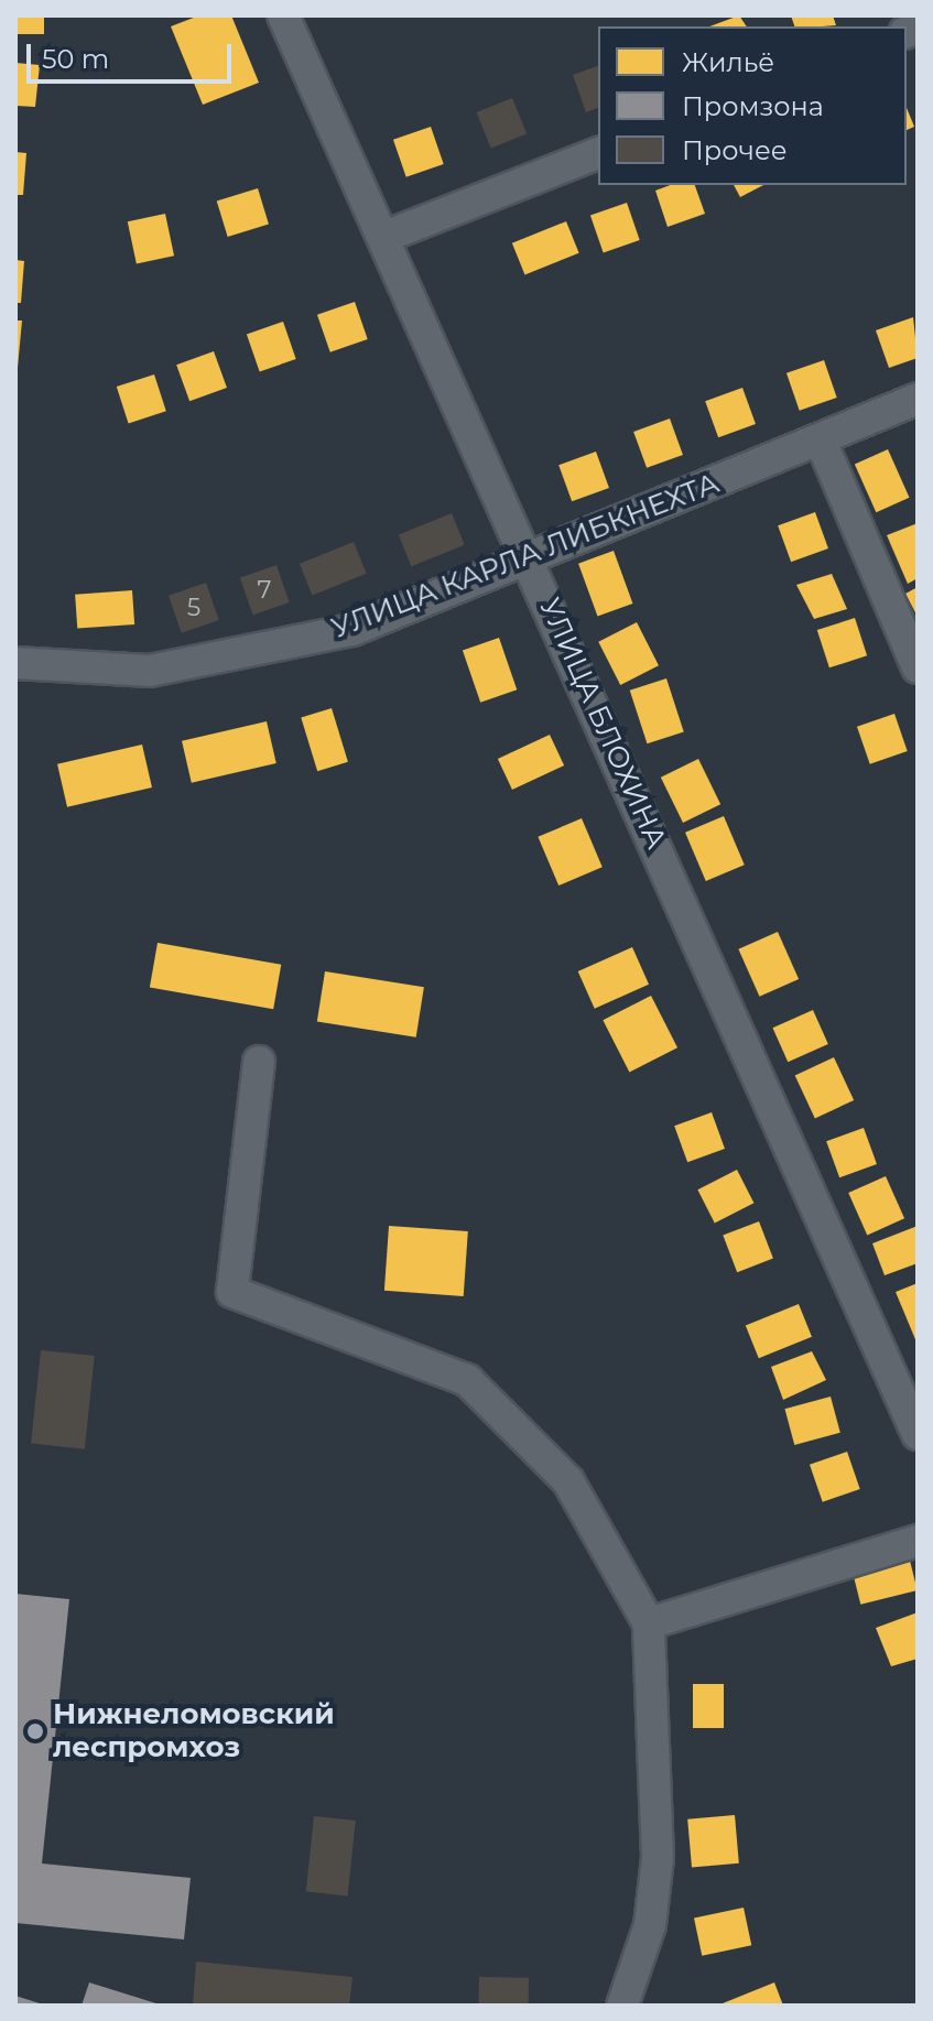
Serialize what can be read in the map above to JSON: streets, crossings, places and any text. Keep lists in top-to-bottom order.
{
  "streets": {
    "street": ["УЛИЦА КАРЛА ЛИБКНЕХТА", "УЛИЦА БЛОХИНА"]
  },
  "crossings": [
    ["УЛИЦА КАРЛА ЛИБКНЕХТА", "УЛИЦА БЛОХИНА"]
  ],
  "places": ["Нижнеломовский леспромхоз"],
  "house_numbers": ["7", "5"],
  "legend": ["Жильё", "Промзона", "Прочее"],
  "scale_bar": "50 m"
}
